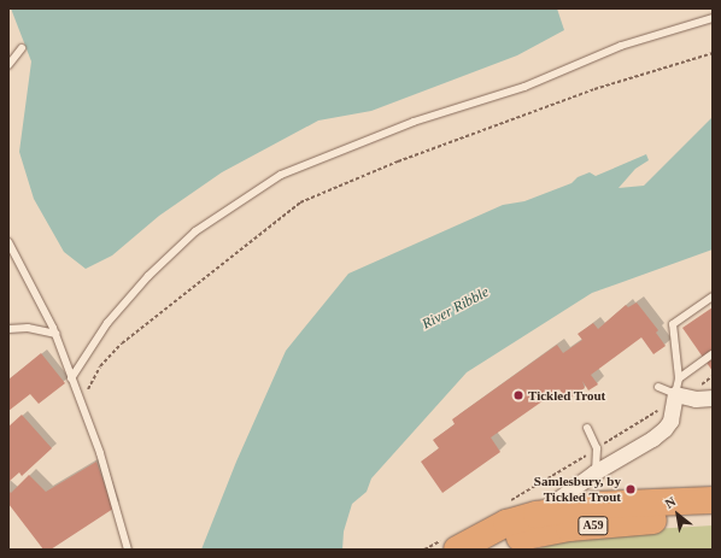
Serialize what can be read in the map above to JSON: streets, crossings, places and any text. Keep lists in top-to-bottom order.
{
  "streets": {
    "highway": ["A59"]
  },
  "water": ["River Ribble"],
  "places": ["Tickled Trout", "Samlesbury, by Tickled Trout"],
  "north": "top left"
}
